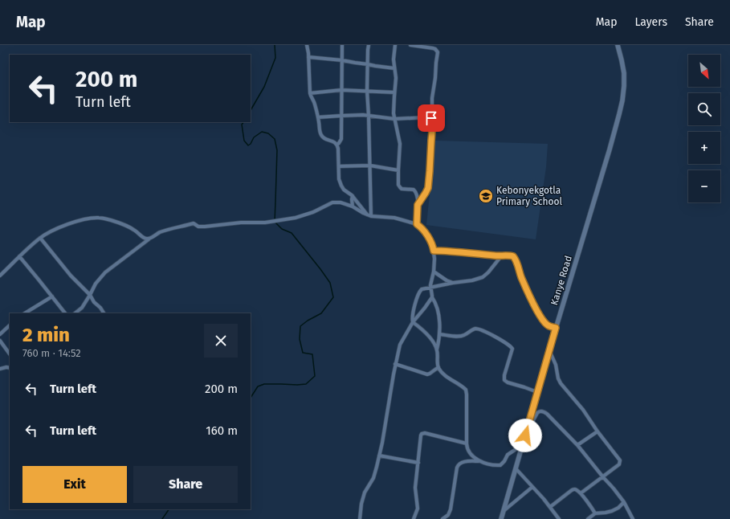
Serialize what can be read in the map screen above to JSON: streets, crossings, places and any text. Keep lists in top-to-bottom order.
{
  "streets": {
    "main road": ["Kanye Road"]
  },
  "places": {
    "school or university": ["Kebonyekgotla Primary School"]
  },
  "north": "bottom right",
  "page": {
    "header": "Map",
    "nav": ["Map", "Layers", "Share"],
    "map_buttons": ["+", "−"],
    "turn": ["200 m", "Turn left"],
    "heading": ["2 min", "760 m · 14:52"],
    "list": [
      {
        "name": "Turn left",
        "value": "200 m"
      },
      {
        "name": "Turn left",
        "value": "160 m"
      }
    ],
    "buttons": ["Exit", "Share"]
  }
}
